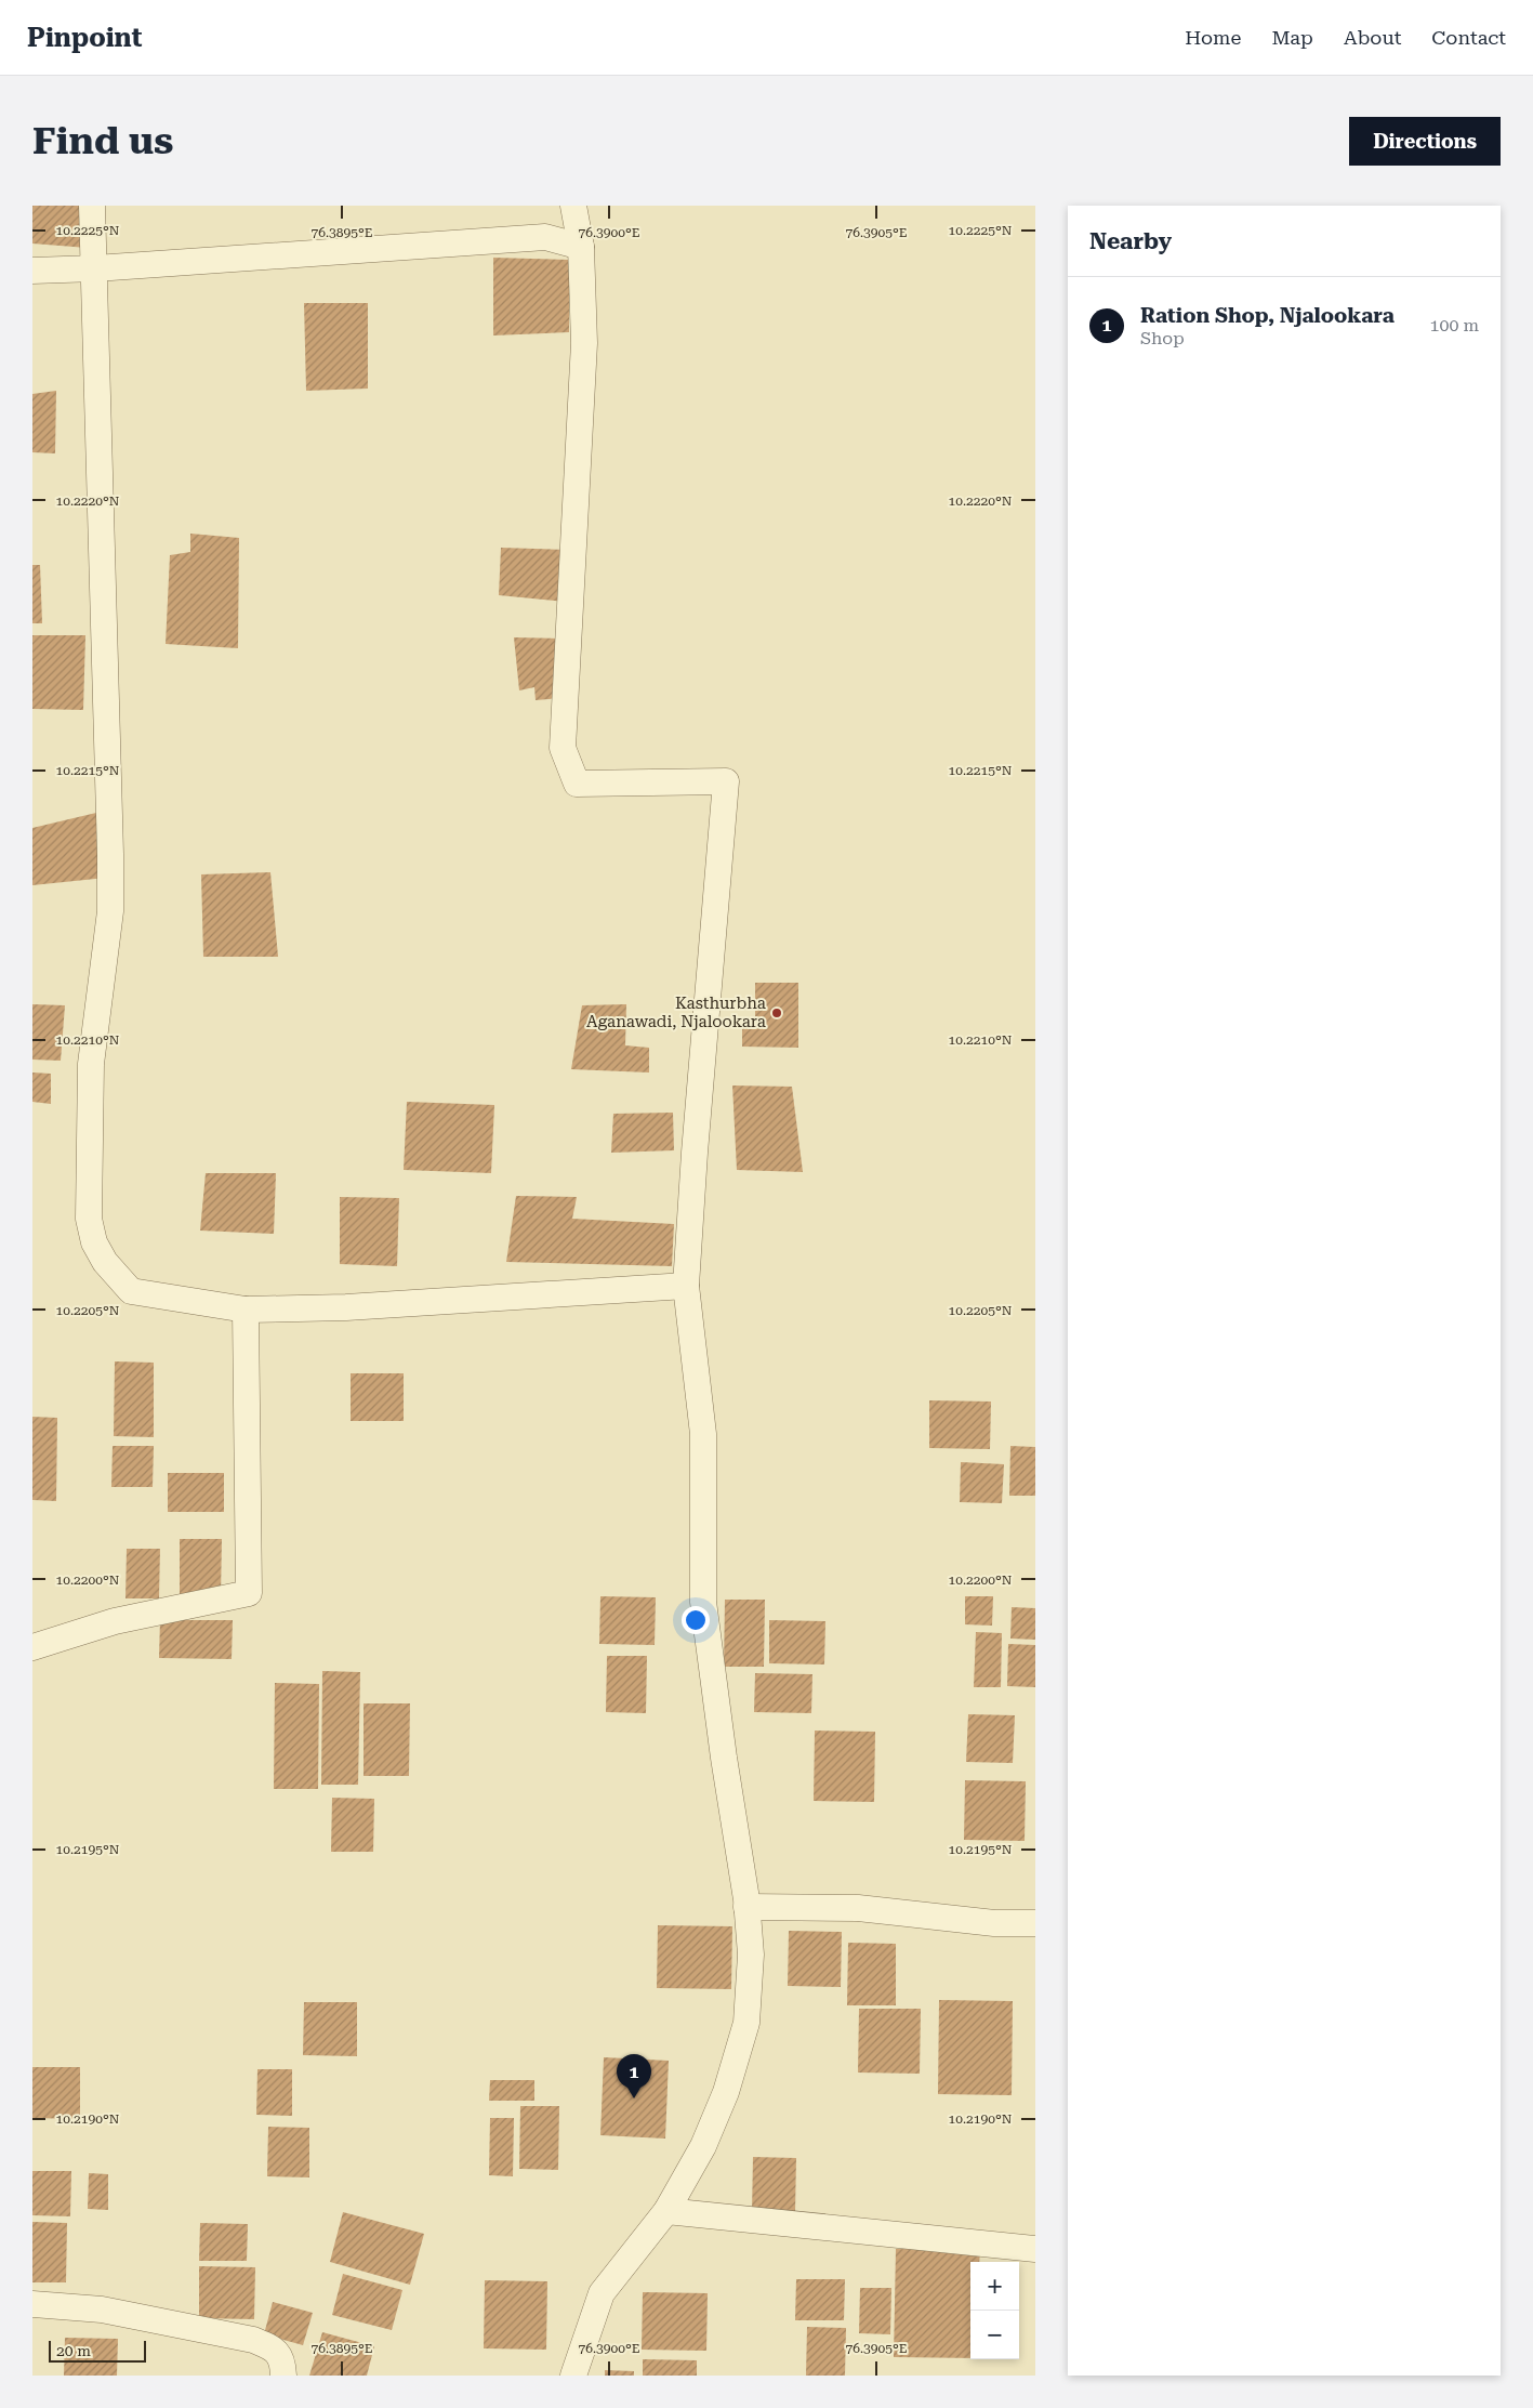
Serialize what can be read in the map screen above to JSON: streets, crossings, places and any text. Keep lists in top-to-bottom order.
{
  "places": ["Kasthurbha Aganawadi, Njalookara"],
  "scale_bar": "20 m",
  "page": {
    "header": "Pinpoint",
    "nav": [
      "Home",
      "Map",
      "About",
      "Contact"
    ],
    "buttons": "Directions",
    "title": "Find us",
    "heading": "Nearby",
    "list": [
      {
        "mark": "1",
        "name": "Ration Shop, Njalookara",
        "note": "Shop",
        "value": "100 m"
      }
    ],
    "pins": "1",
    "map_buttons": ["+", "−"],
    "scale": "20 m"
  },
  "coordinates": [
    "10.2225°N",
    "76.3895°E",
    "76.3900°E",
    "76.3905°E",
    "10.2220°N",
    "10.2215°N",
    "10.2210°N",
    "10.2205°N",
    "10.2200°N",
    "10.2195°N",
    "10.2190°N"
  ]
}
